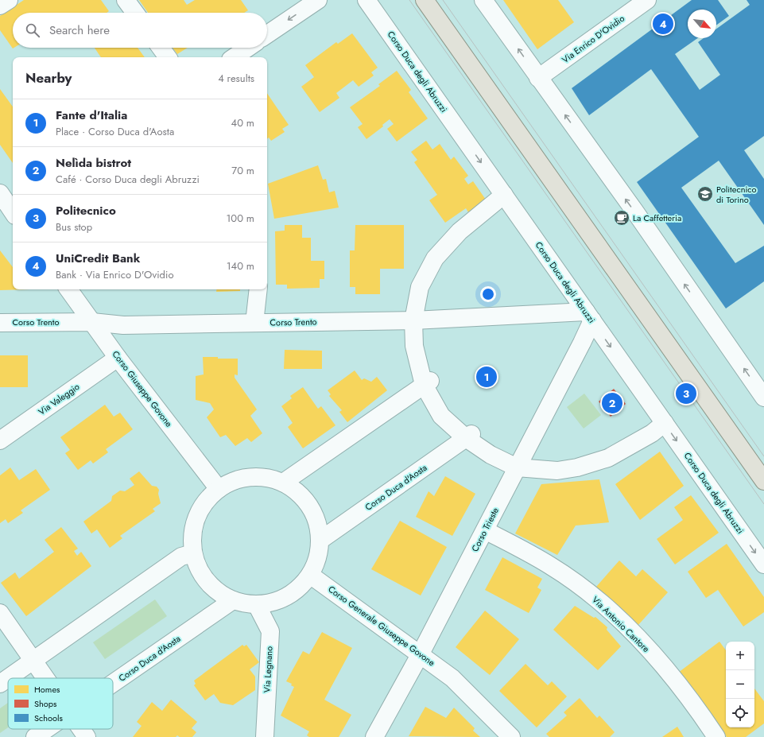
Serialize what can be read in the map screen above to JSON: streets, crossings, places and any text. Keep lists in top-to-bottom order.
{
  "streets": {
    "street": [
      "Via Enrico D'Ovidio",
      "Corso Duca degli Abruzzi",
      "Corso Trento",
      "Corso Giuseppe Govone",
      "Via Valeggio",
      "Corso Duca d'Aosta",
      "Corso Trieste",
      "Via Antonio Cantore",
      "Corso Generale Giuseppe Govone",
      "Via Legnano"
    ]
  },
  "crossings": [
    ["Corso Duca degli Abruzzi", "Corso Trento"],
    ["Corso Duca degli Abruzzi", "Corso Trieste"],
    ["Corso Trento", "Corso Giuseppe Govone"],
    ["Corso Trento", "Corso Trieste"],
    ["Corso Giuseppe Govone", "Via Valeggio"],
    ["Corso Trieste", "Via Antonio Cantore"],
    ["Corso Trieste", "Corso Generale Giuseppe Govone"]
  ],
  "places": {
    "school or university": ["Politecnico di Torino"],
    "cafe": ["La Caffetteria"]
  },
  "legend": ["Homes", "Shops", "Schools"],
  "north": "bottom right",
  "page": {
    "pins": [
      "4",
      "1",
      "3",
      "2"
    ],
    "search": "Search here",
    "heading": ["Nearby", "4 results"],
    "list": [
      {
        "mark": "1",
        "name": "Fante d'Italia",
        "note": "Place · Corso Duca d'Aosta",
        "value": "40 m"
      },
      {
        "mark": "2",
        "name": "Nelìda bistrot",
        "note": "Café · Corso Duca degli Abruzzi",
        "value": "70 m"
      },
      {
        "mark": "3",
        "name": "Politecnico",
        "note": "Bus stop",
        "value": "100 m"
      },
      {
        "mark": "4",
        "name": "UniCredit Bank",
        "note": "Bank · Via Enrico D'Ovidio",
        "value": "140 m"
      }
    ],
    "map_buttons": ["+", "−"]
  }
}
